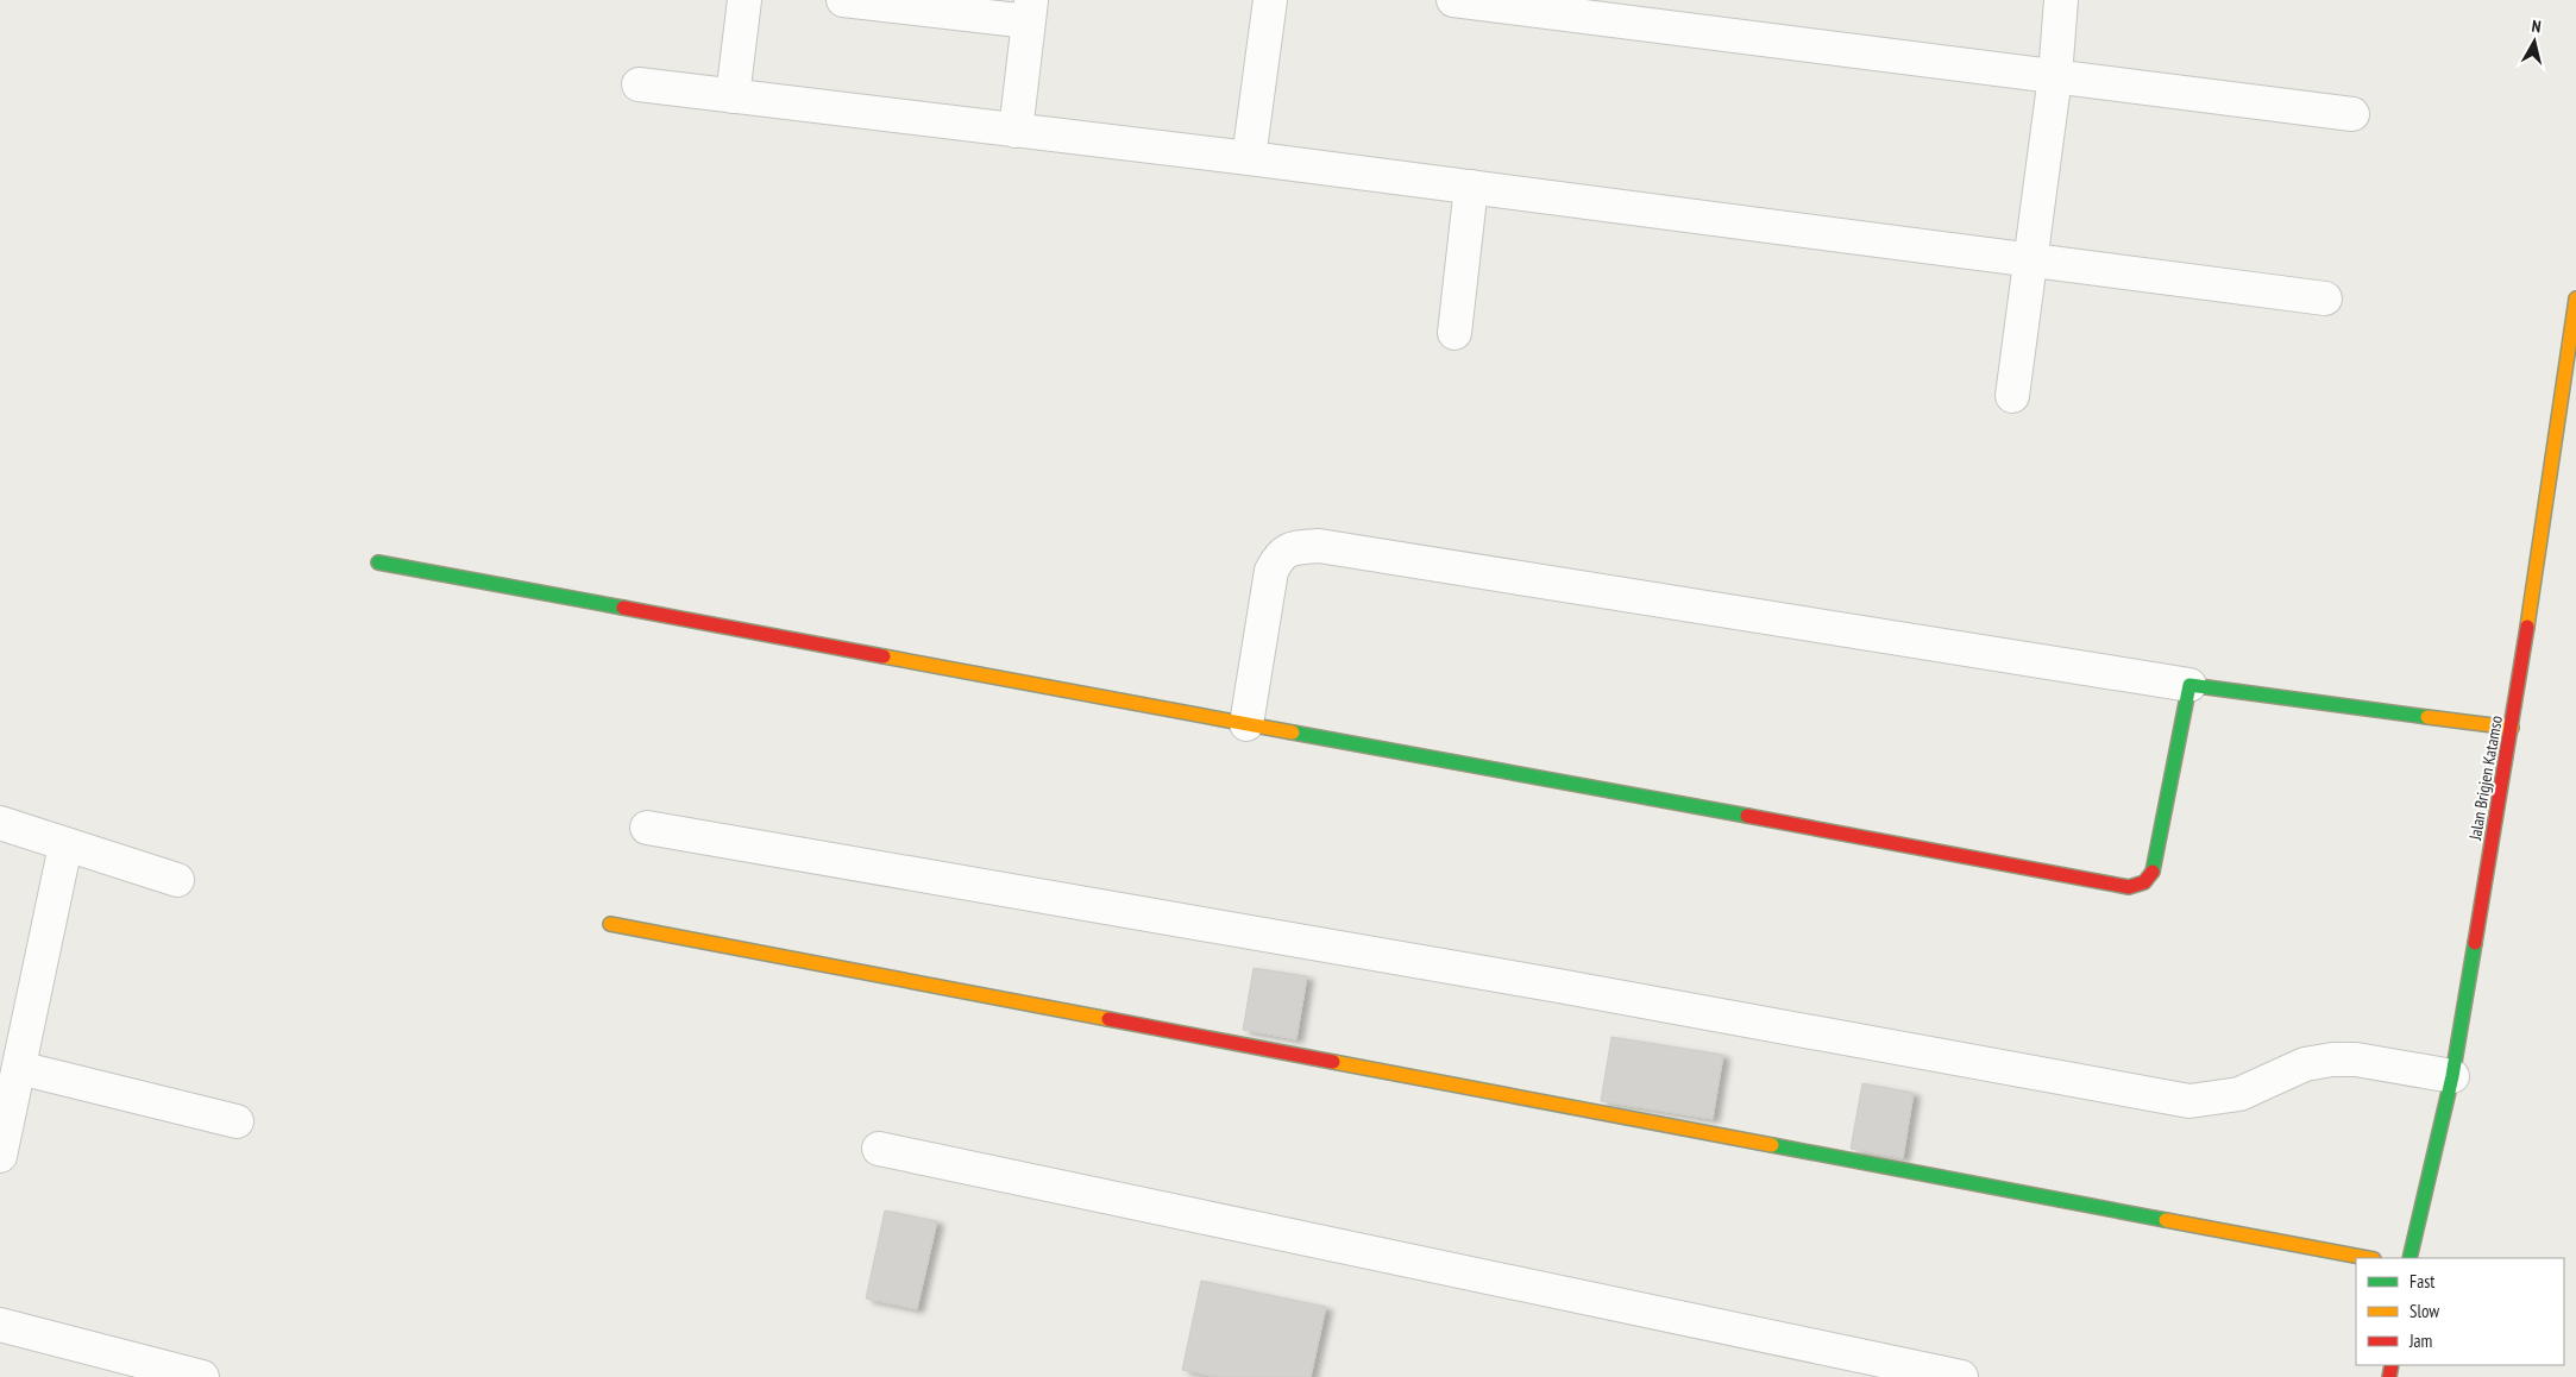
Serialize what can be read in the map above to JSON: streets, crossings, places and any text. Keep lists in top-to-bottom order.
{
  "streets": {
    "street": ["Jalan Brigjen Katamso"]
  },
  "legend": ["Fast", "Slow", "Jam"],
  "north": "top"
}
